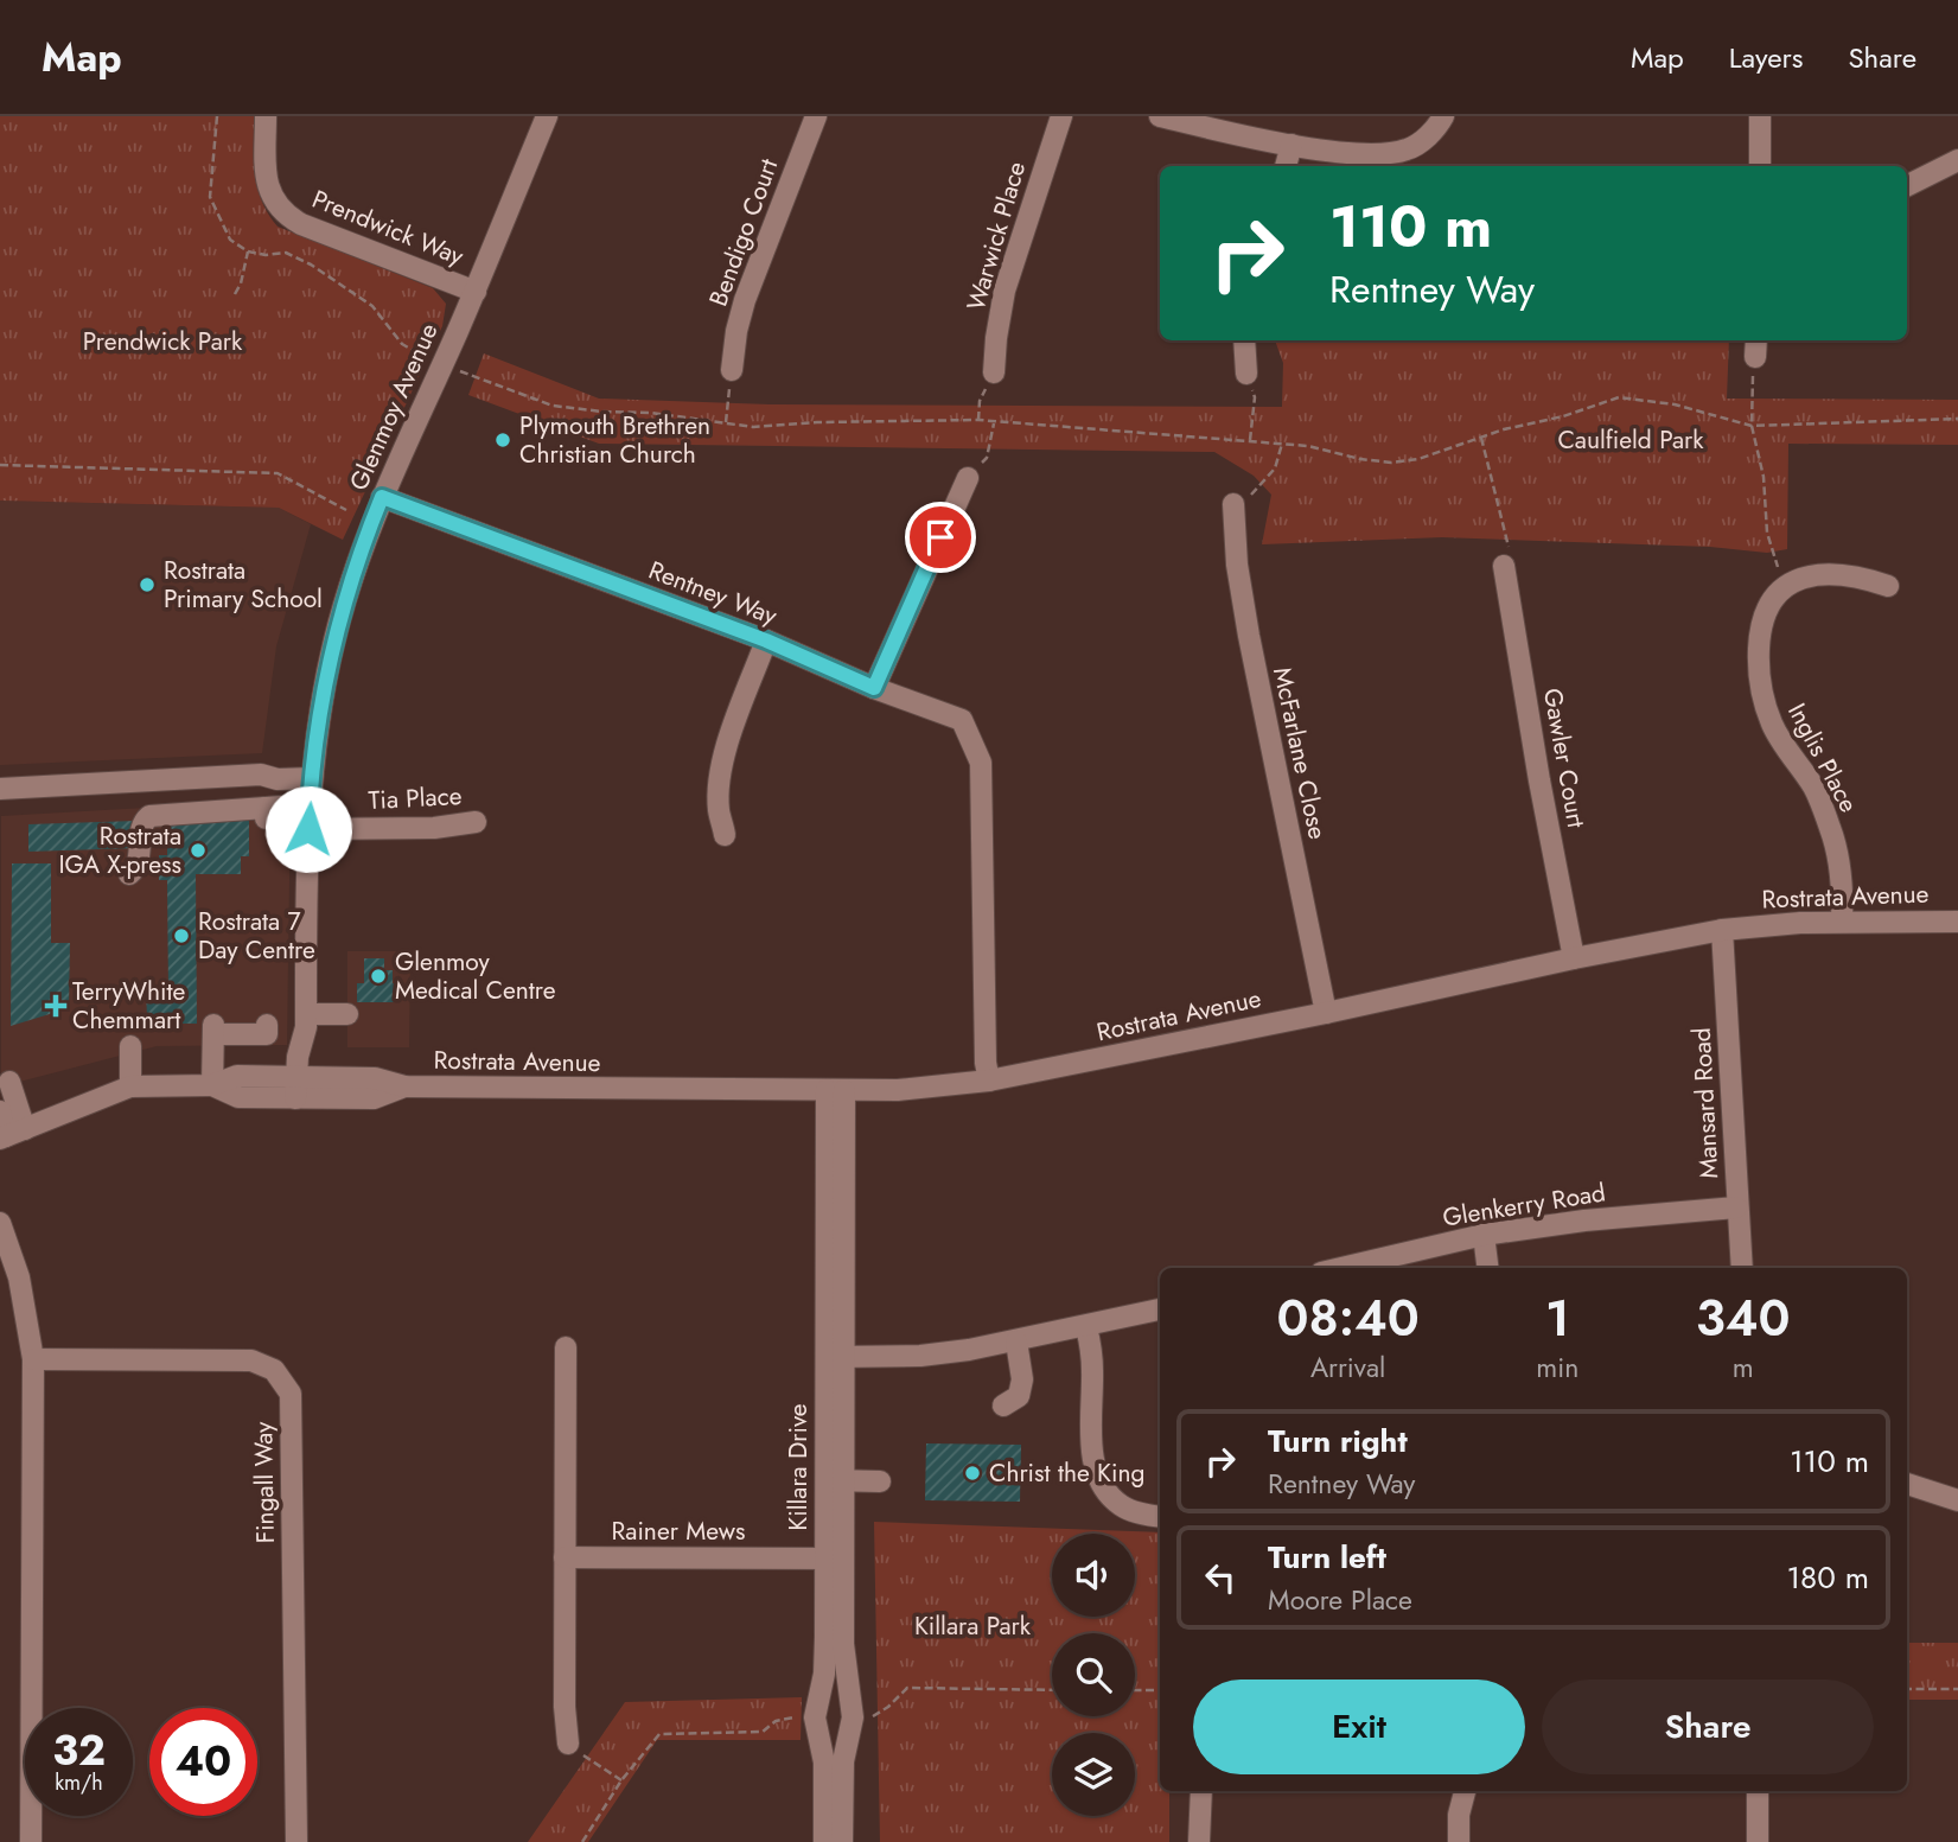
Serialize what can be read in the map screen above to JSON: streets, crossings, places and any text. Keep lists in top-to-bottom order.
{
  "streets": {
    "street": [
      "Prendwick Way",
      "Bendigo Court",
      "Warwick Place",
      "Glenmoy Avenue",
      "Rentney Way",
      "McFarlane Close",
      "Gawler Court",
      "Inglis Place",
      "Tia Place",
      "Rostrata Avenue",
      "Mansard Road",
      "Glenkerry Road",
      "Killara Drive",
      "Fingall Way",
      "Rainer Mews"
    ]
  },
  "crossings": [
    ["Prendwick Way", "Glenmoy Avenue"],
    ["Glenmoy Avenue", "Rentney Way"],
    ["Glenmoy Avenue", "Tia Place"],
    ["Glenmoy Avenue", "Rostrata Avenue"],
    ["Rentney Way", "Rostrata Avenue"],
    ["McFarlane Close", "Rostrata Avenue"],
    ["Gawler Court", "Rostrata Avenue"],
    ["Inglis Place", "Rostrata Avenue"],
    ["Rostrata Avenue", "Mansard Road"],
    ["Rostrata Avenue", "Killara Drive"],
    ["Mansard Road", "Glenkerry Road"],
    ["Killara Drive", "Rainer Mews"]
  ],
  "parks": ["Prendwick Park", "Caulfield Park", "Killara Park"],
  "places": {
    "other": [
      "Plymouth Brethren Christian Church",
      "Rostrata Primary School",
      "Rostrata IGA X-press",
      "Rostrata 7 Day Centre",
      "Glenmoy Medical Centre",
      "Christ the King"
    ],
    "health": ["TerryWhite Chemmart"]
  },
  "page": {
    "header": "Map",
    "nav": ["Map", "Layers", "Share"],
    "turn": ["110 m", "Rentney Way"],
    "eta": [
      "08:40",
      "Arrival",
      "1",
      "min",
      "340",
      "m"
    ],
    "list": [
      {
        "name": "Turn right",
        "note": "Rentney Way",
        "value": "110 m"
      },
      {
        "name": "Turn left",
        "note": "Moore Place",
        "value": "180 m"
      }
    ],
    "buttons": ["Exit", "Share"],
    "speed": "32 km/h",
    "limit": "40"
  }
}
